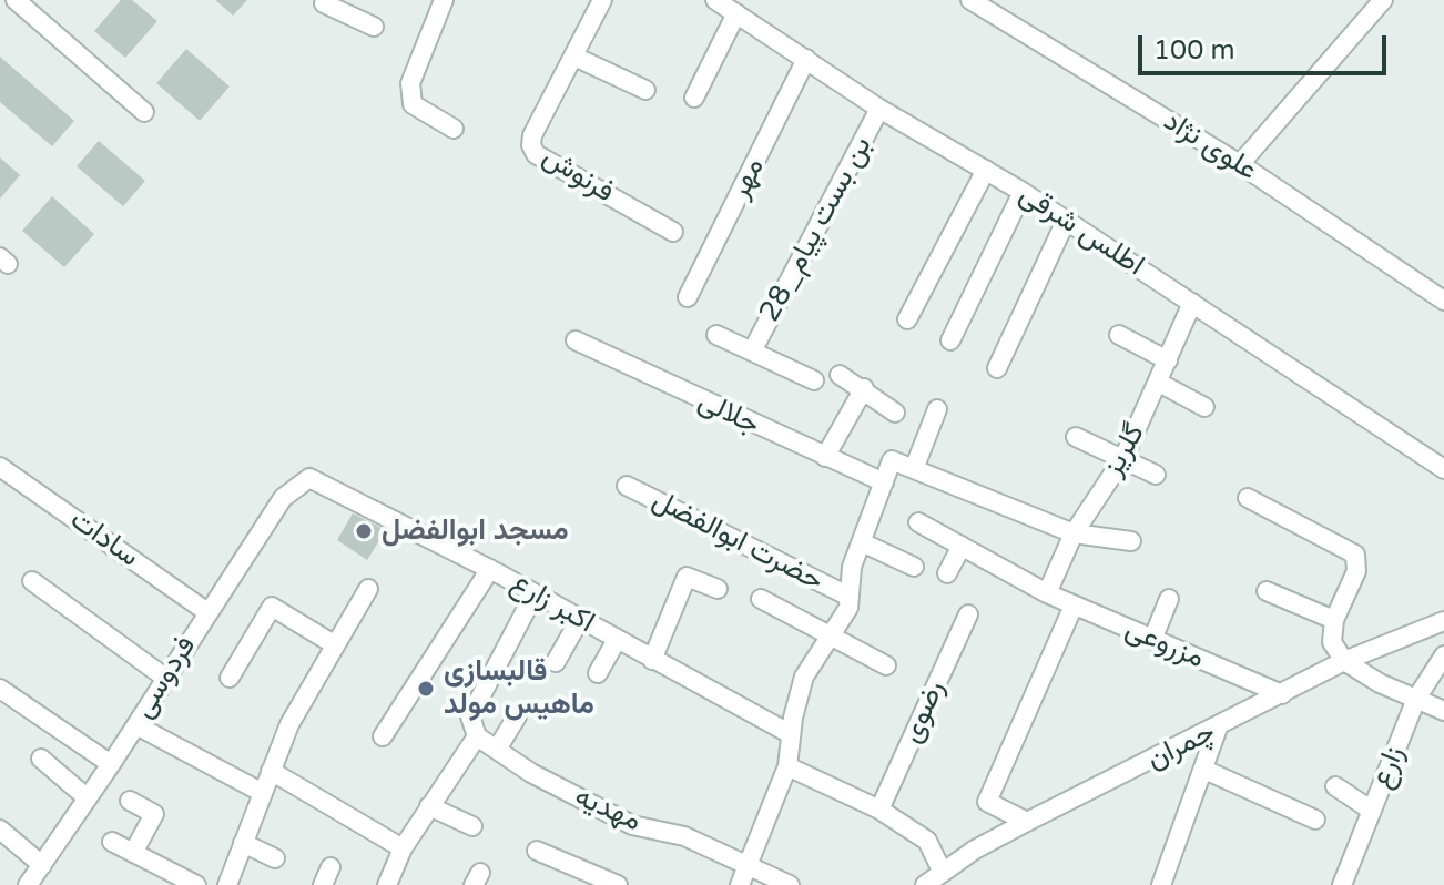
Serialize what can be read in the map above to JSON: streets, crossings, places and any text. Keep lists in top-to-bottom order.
{
  "streets": {
    "street": [
      "علوی نژاد",
      "فرنوش",
      "مهر",
      "بن بست پیام_28",
      "اطلس شرقی",
      "جلالی",
      "گلریز",
      "سادات",
      "حضرت ابوالفضل",
      "اکبر زارع",
      "مزروعی",
      "فردوسی",
      "رضوی",
      "چمران",
      "زارع",
      "مهدیه"
    ]
  },
  "crossings": [
    ["مهر", "اطلس شرقی"],
    ["بن بست پیام_28", "اطلس شرقی"],
    ["اطلس شرقی", "گلریز"],
    ["گلریز", "مزروعی"],
    ["سادات", "فردوسی"],
    ["اکبر زارع", "فردوسی"],
    ["مزروعی", "چمران"]
  ],
  "places": ["مسجد ابوالفضل", "قالبسازی ماهیس مولد"],
  "scale_bar": "100 m"
}
